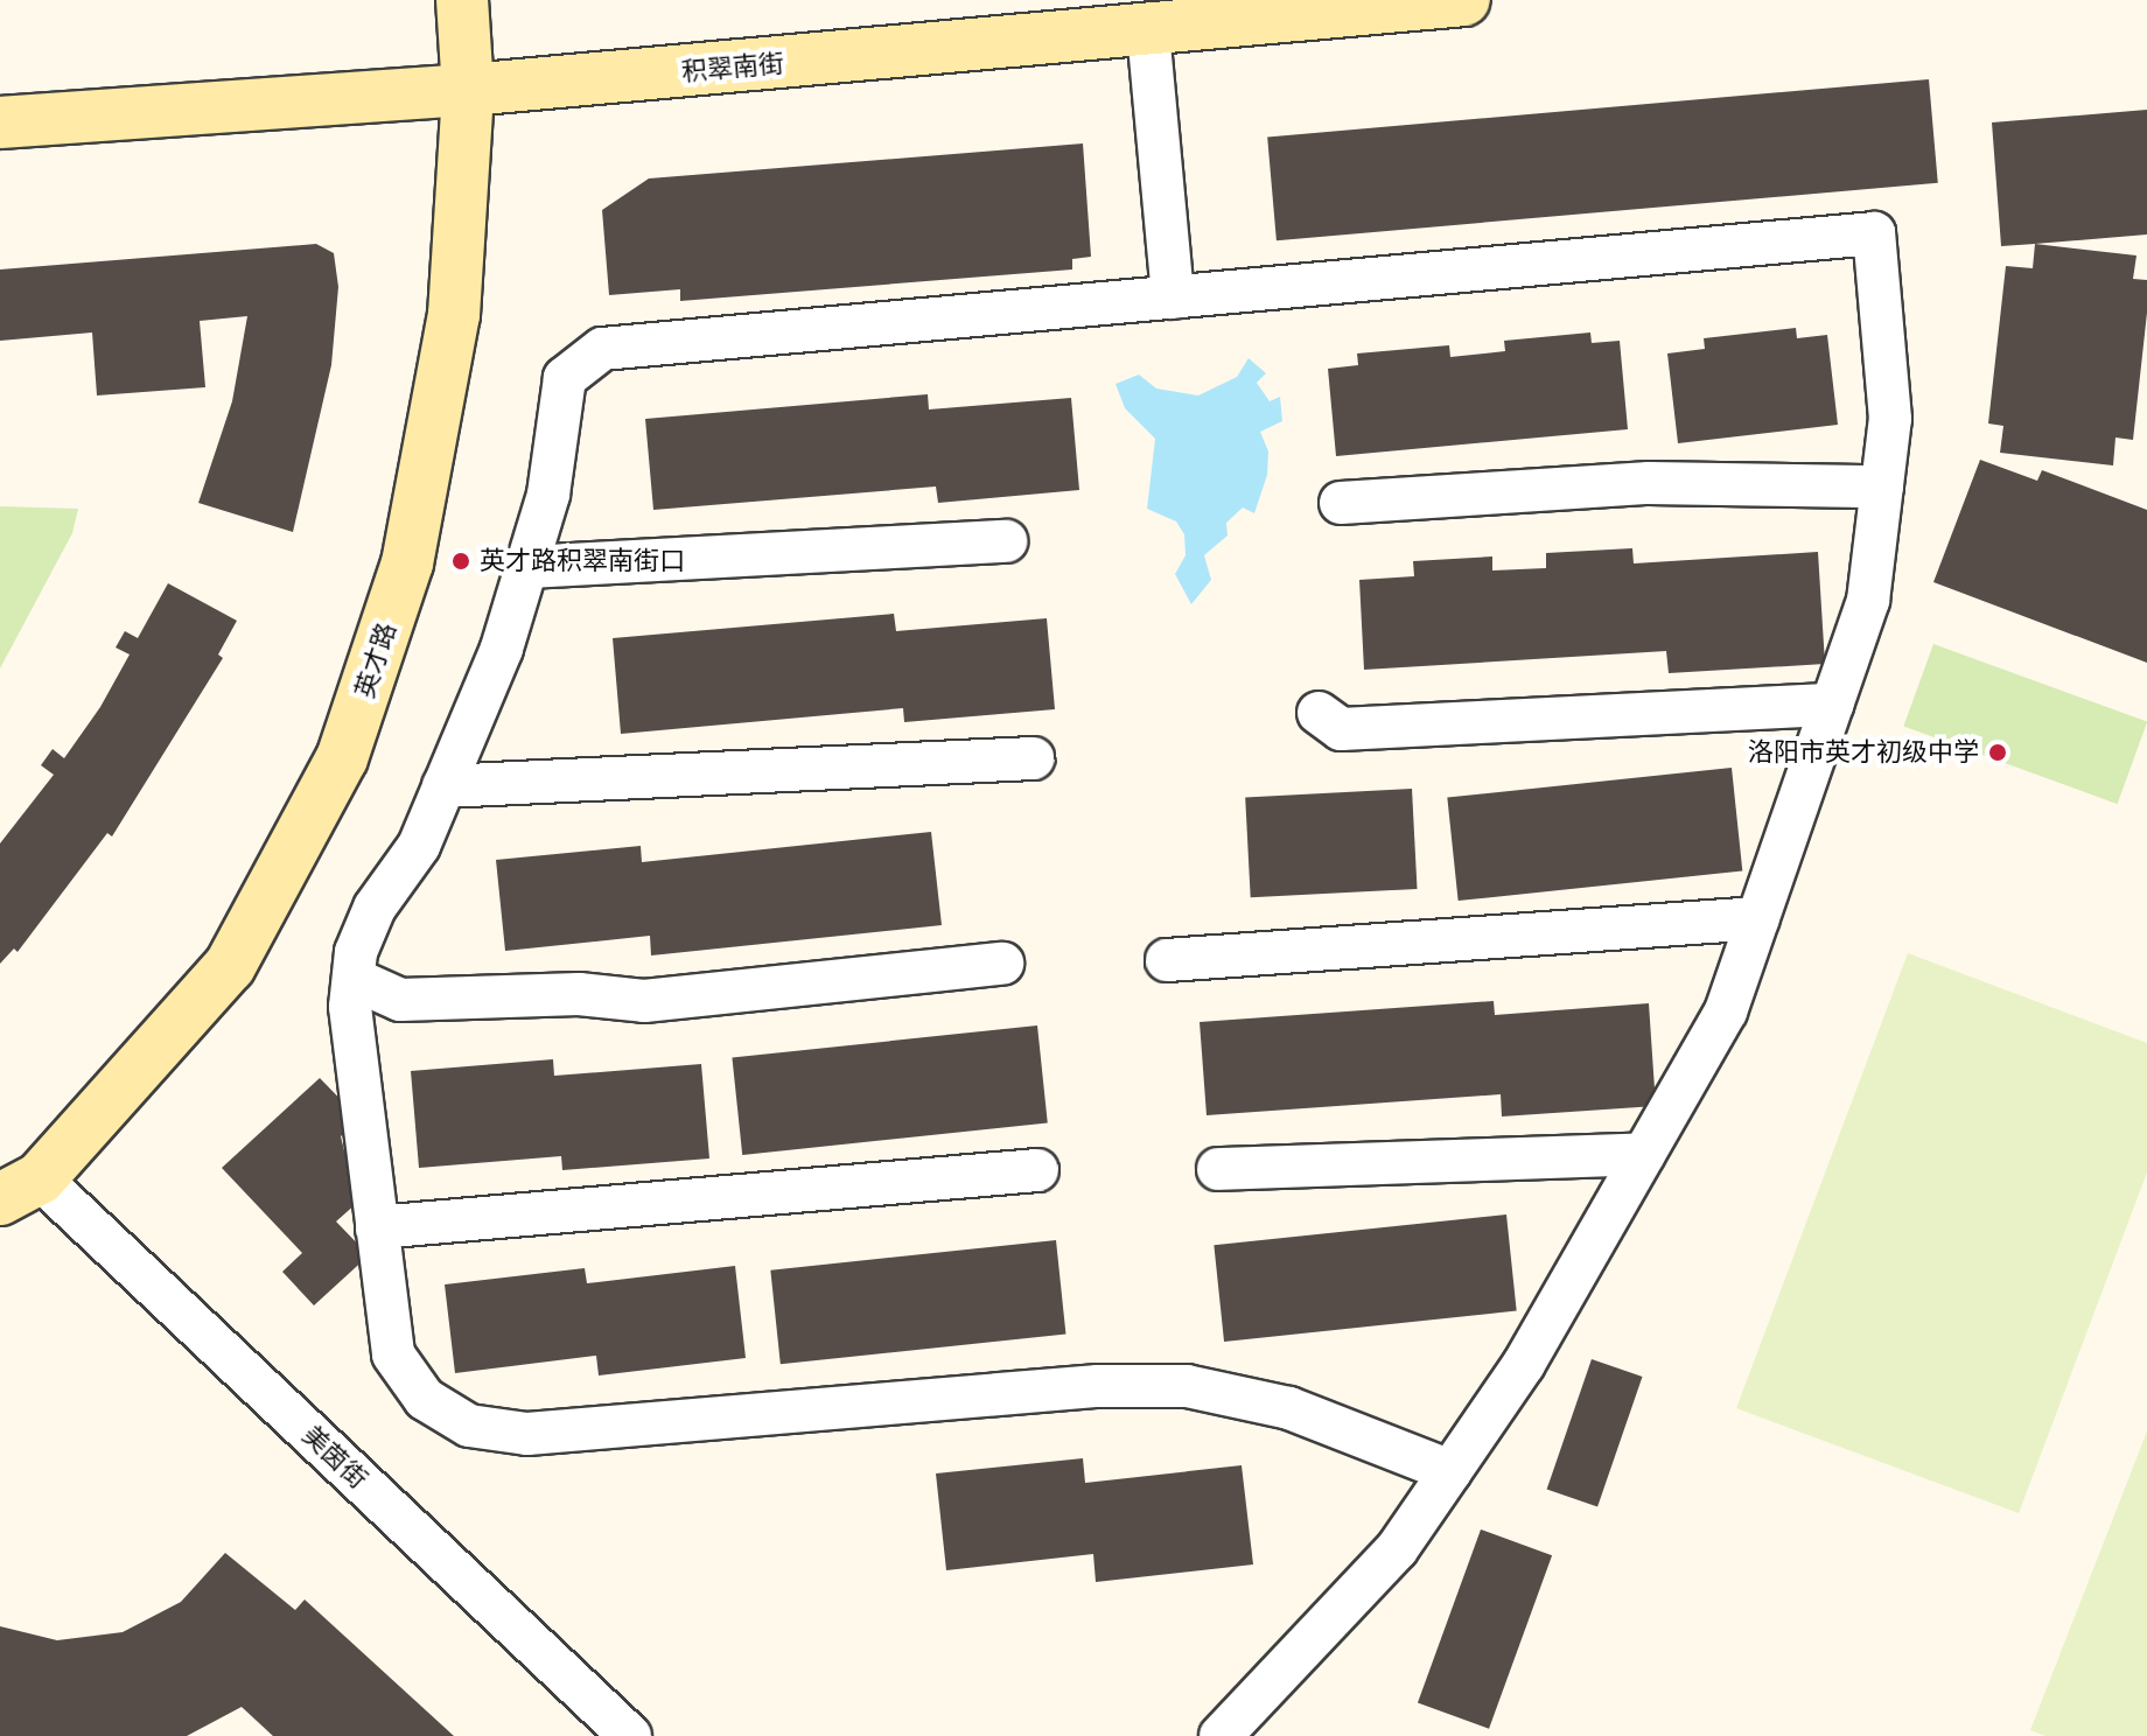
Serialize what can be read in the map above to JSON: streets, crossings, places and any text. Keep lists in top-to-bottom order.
{
  "streets": {
    "main road": ["积翠南街", "英才路"],
    "street": ["美茵街"]
  },
  "crossings": [
    ["积翠南街", "英才路"],
    ["英才路", "美茵街"]
  ],
  "places": ["英才路积翠南街口", "洛阳市英才初级中学"]
}
